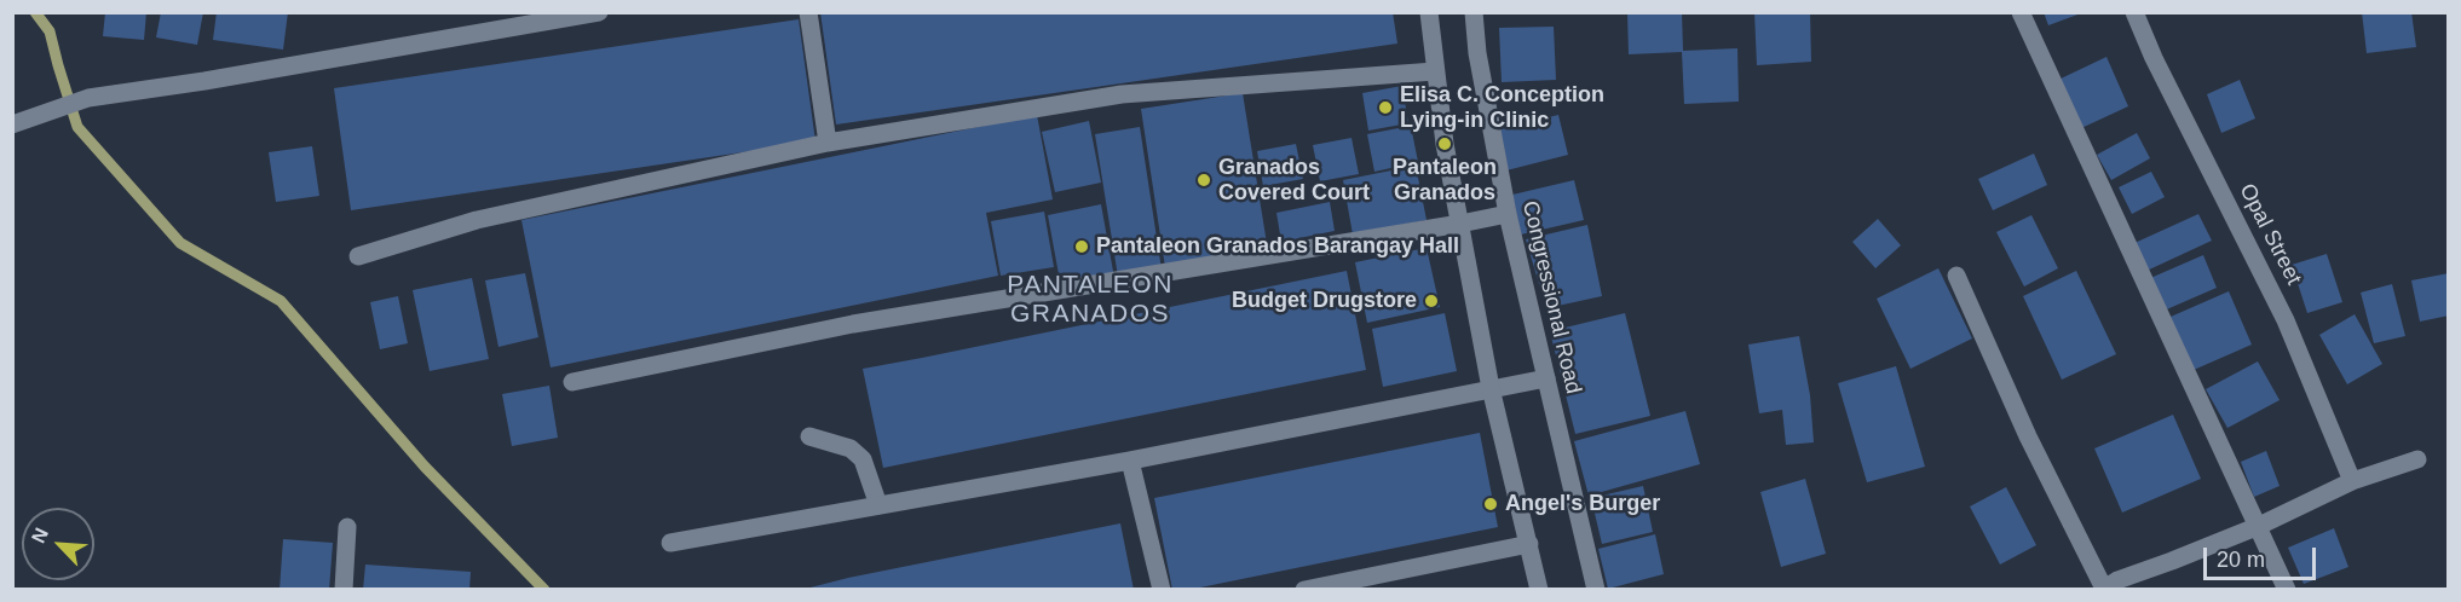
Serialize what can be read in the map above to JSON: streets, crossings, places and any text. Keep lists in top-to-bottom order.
{
  "streets": {
    "street": ["Opal Street", "Congressional Road"]
  },
  "districts": ["PANTALEON GRANADOS"],
  "places": [
    "Elisa C. Conception Lying-in Clinic",
    "Pantaleon Granados",
    "Granados Covered Court",
    "Pantaleon Granados Barangay Hall",
    "Budget Drugstore",
    "Angel's Burger"
  ],
  "scale_bar": "20 m",
  "north": "top left"
}
